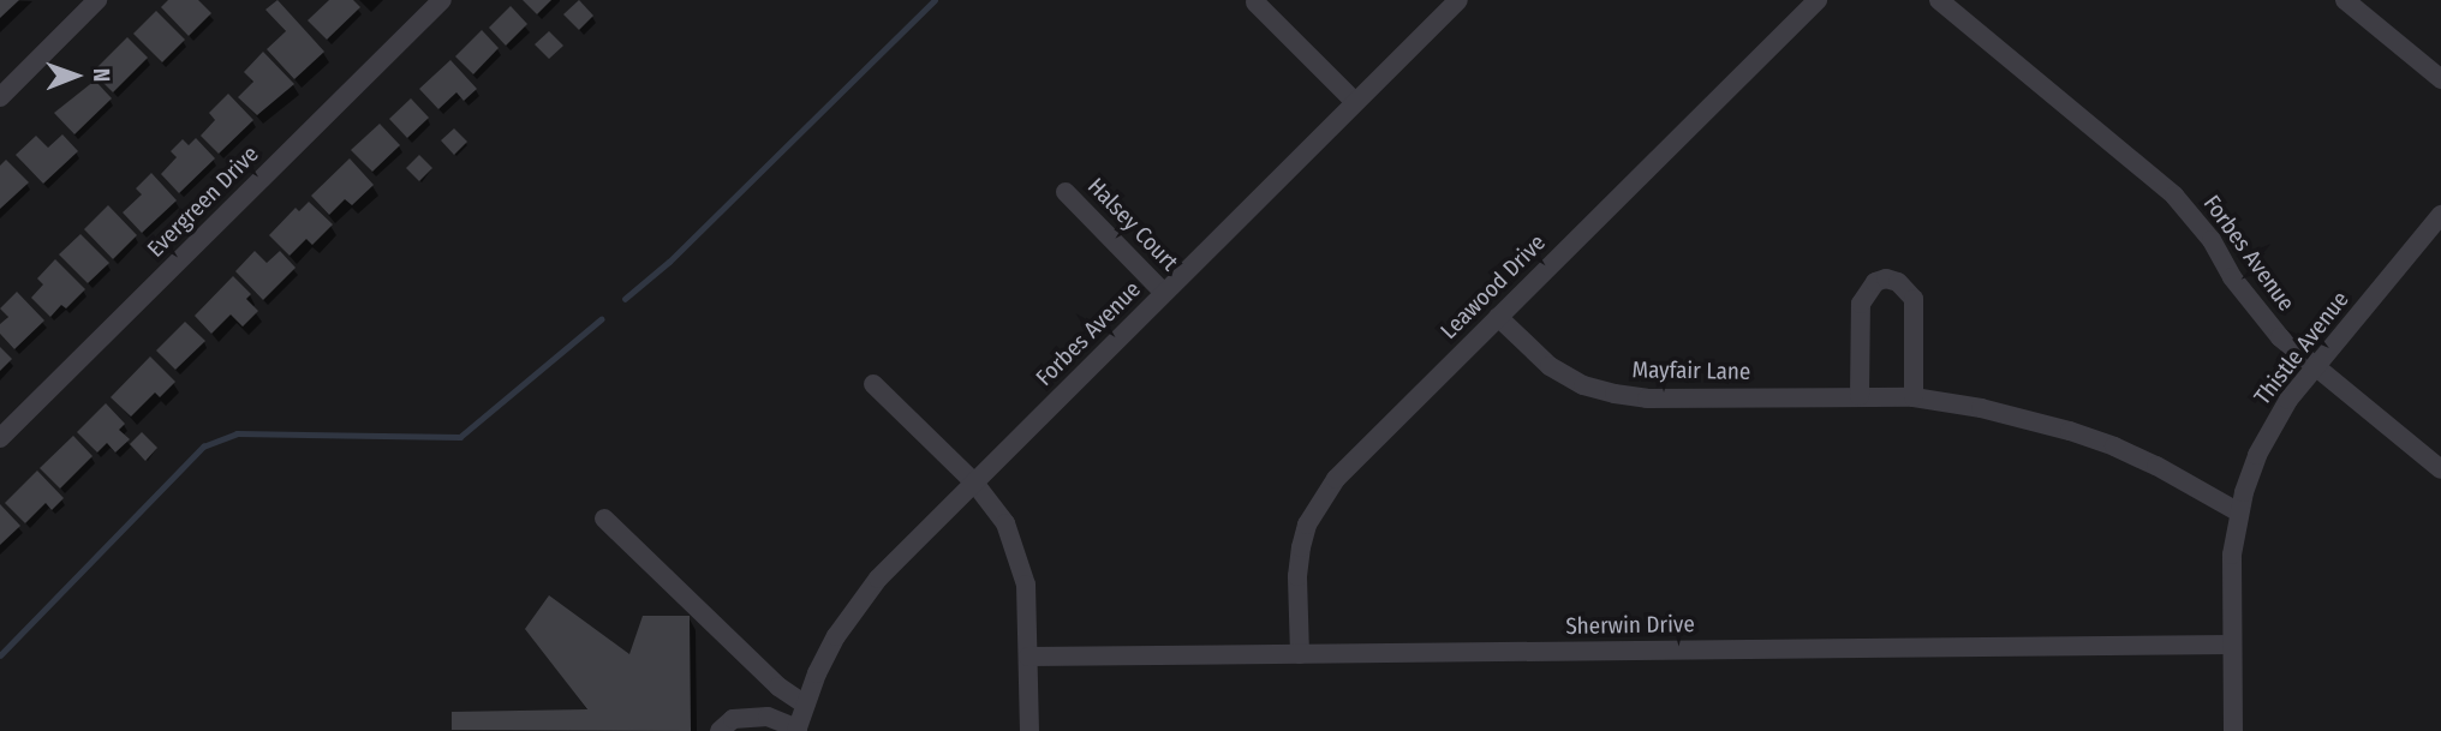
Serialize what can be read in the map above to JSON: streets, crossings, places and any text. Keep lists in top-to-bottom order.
{
  "streets": {
    "street": [
      "Evergreen Drive",
      "Halsey Court",
      "Forbes Avenue",
      "Leawood Drive",
      "Thistle Avenue",
      "Mayfair Lane",
      "Sherwin Drive"
    ]
  },
  "crossings": [
    ["Halsey Court", "Forbes Avenue"],
    ["Forbes Avenue", "Thistle Avenue"],
    ["Leawood Drive", "Mayfair Lane"],
    ["Leawood Drive", "Sherwin Drive"],
    ["Thistle Avenue", "Mayfair Lane"],
    ["Thistle Avenue", "Sherwin Drive"]
  ],
  "north": "right"
}
